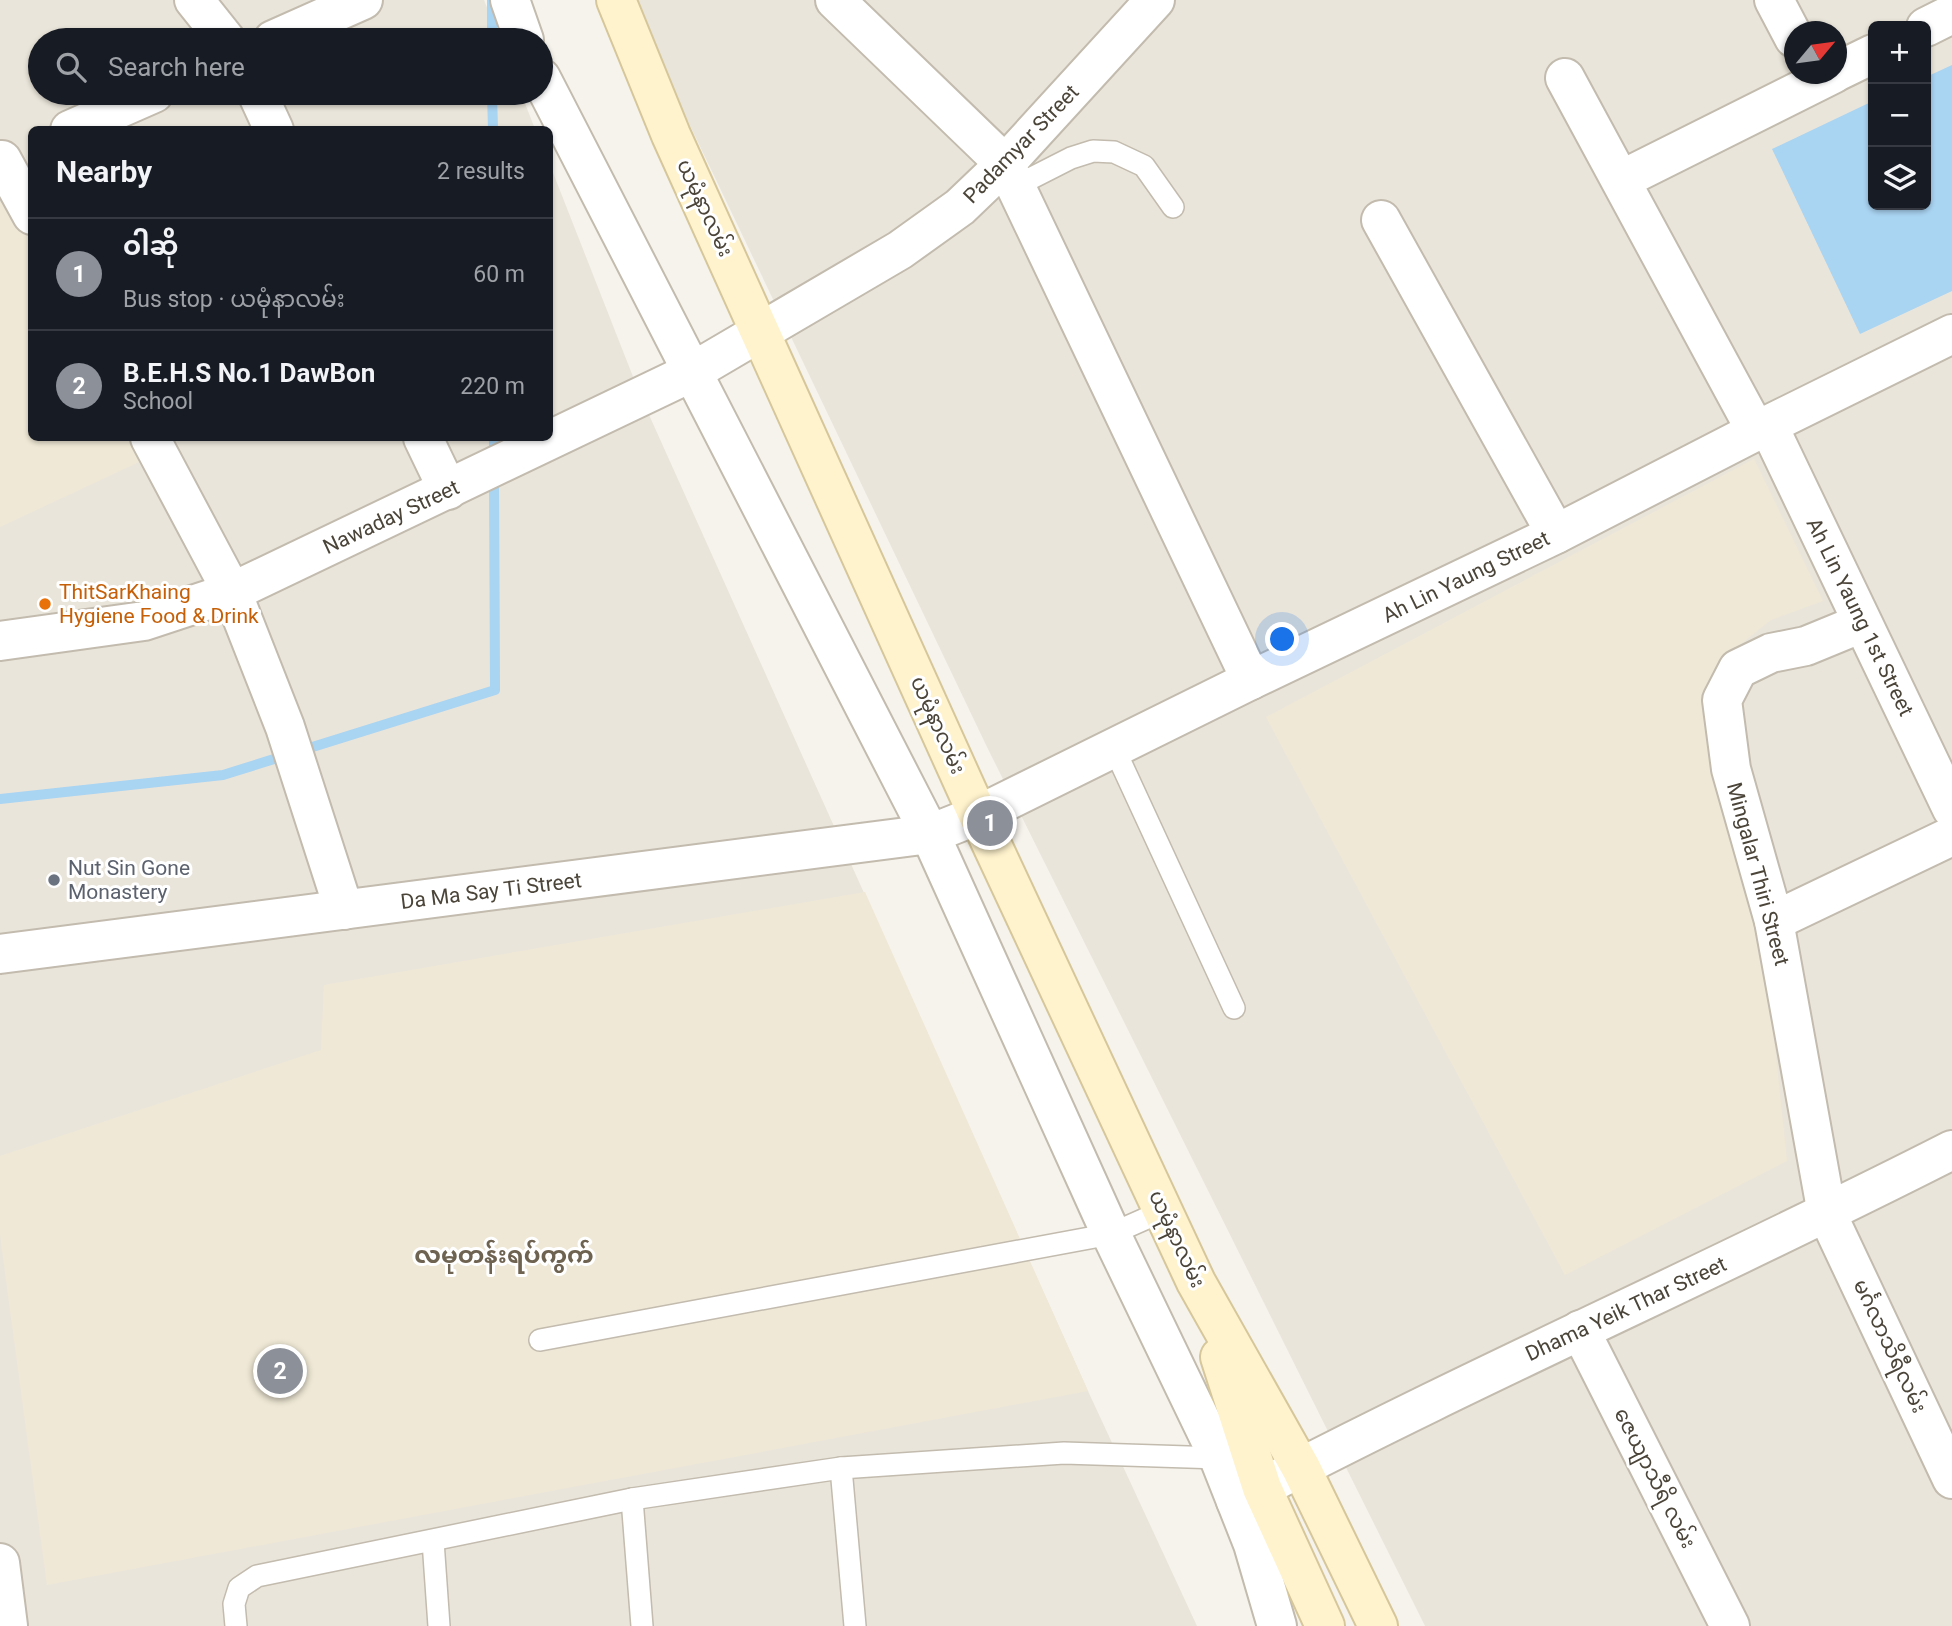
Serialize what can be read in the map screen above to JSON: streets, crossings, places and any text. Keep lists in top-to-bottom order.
{
  "streets": {
    "main road": ["ယမုံနာလမ်း"],
    "street": [
      "Padamyar Street",
      "Nawaday Street",
      "Ah Lin Yaung Street",
      "Ah Lin Yaung 1st Street",
      "Mingalar Thiri Street",
      "Da Ma Say Ti Street",
      "Dhama Yeik Thar Street",
      "မင်္ဂလာသိရီလမ်း",
      "ဇေယျာသီရိ လမ်း"
    ]
  },
  "crossings": [
    ["Padamyar Street", "ယမုံနာလမ်း"],
    ["Padamyar Street", "Nawaday Street"],
    ["ယမုံနာလမ်း", "Nawaday Street"],
    ["ယမုံနာလမ်း", "Ah Lin Yaung Street"],
    ["ယမုံနာလမ်း", "Da Ma Say Ti Street"],
    ["ယမုံနာလမ်း", "Dhama Yeik Thar Street"],
    ["Ah Lin Yaung Street", "Ah Lin Yaung 1st Street"],
    ["Ah Lin Yaung Street", "Da Ma Say Ti Street"],
    ["Ah Lin Yaung 1st Street", "Mingalar Thiri Street"],
    ["Mingalar Thiri Street", "Dhama Yeik Thar Street"],
    ["Mingalar Thiri Street", "မင်္ဂလာသိရီလမ်း"],
    ["Dhama Yeik Thar Street", "မင်္ဂလာသိရီလမ်း"],
    ["Dhama Yeik Thar Street", "ဇေယျာသီရိ လမ်း"]
  ],
  "districts": ["လမုတန်းရပ်ကွက်"],
  "places": ["ThitSarKhaing Hygiene Food & Drink", "Nut Sin Gone Monastery"],
  "north": "top right",
  "page": {
    "map_buttons": ["+", "−"],
    "search": "Search here",
    "heading": ["Nearby", "2 results"],
    "list": [
      {
        "mark": "1",
        "name": "ဝါဆို",
        "note": "Bus stop · ယမုံနာလမ်း",
        "value": "60 m"
      },
      {
        "mark": "2",
        "name": "B.E.H.S No.1 DawBon",
        "note": "School",
        "value": "220 m"
      }
    ],
    "pins": ["1", "2"]
  }
}
